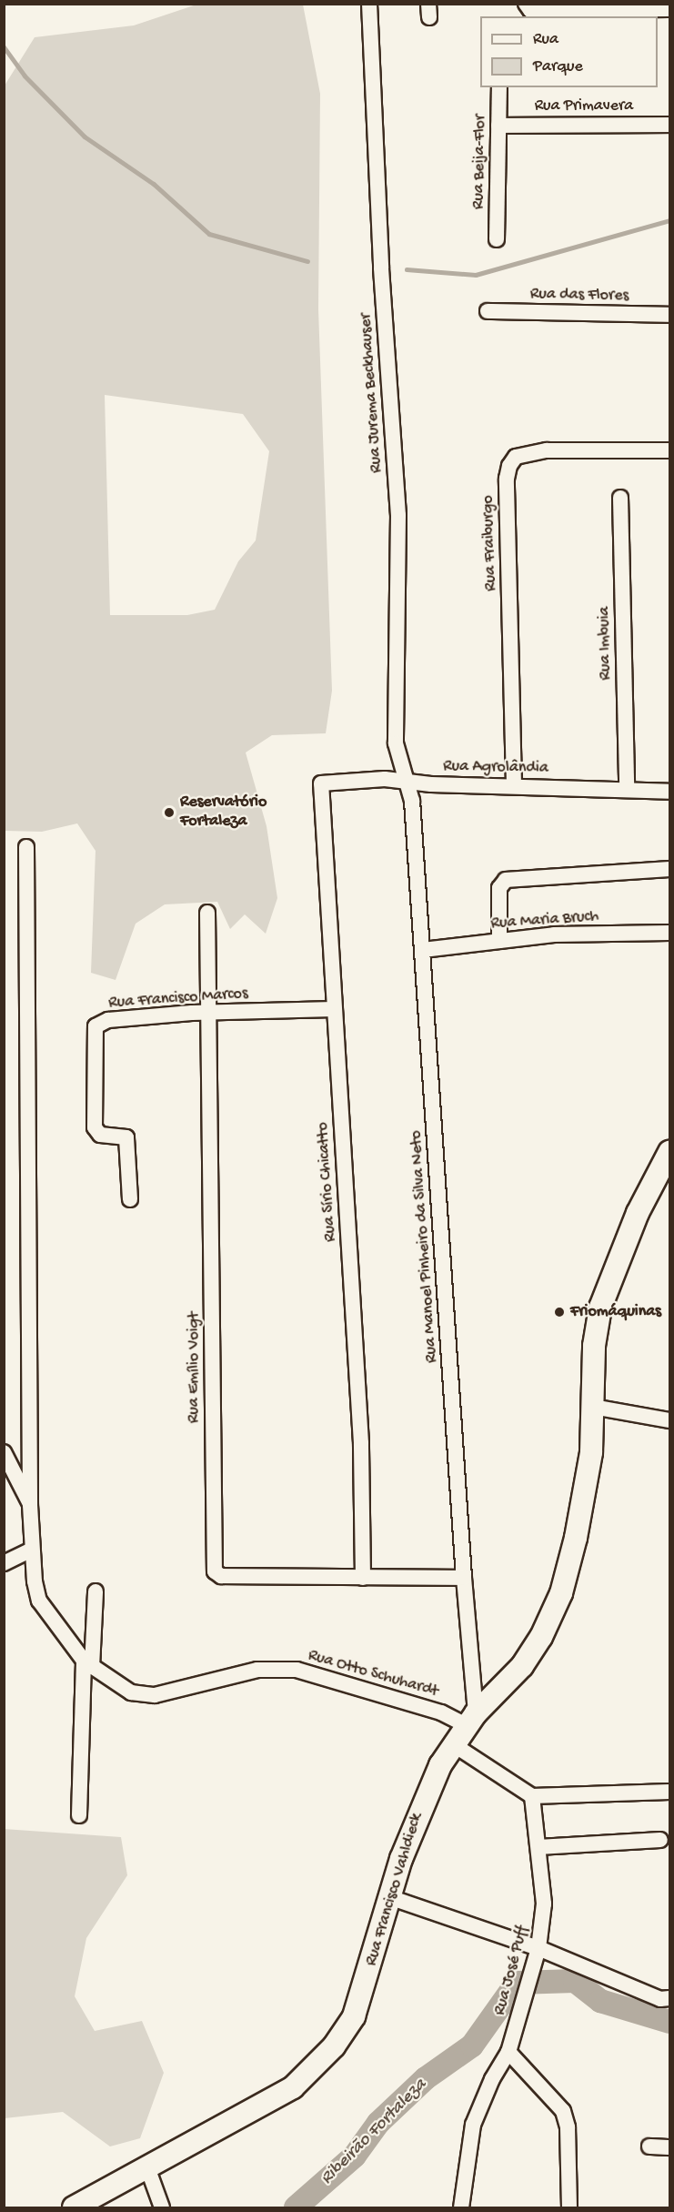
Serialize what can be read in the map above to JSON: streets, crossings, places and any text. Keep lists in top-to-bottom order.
{
  "streets": {
    "main road": ["Rua Francisco Vahldieck"],
    "street": [
      "Rua Primavera",
      "Rua Beija-Flor",
      "Rua das Flores",
      "Rua Jurema Beckhauser",
      "Rua Fraiburgo",
      "Rua Imbuia",
      "Rua Agrolândia",
      "Rua Maria Bruch",
      "Rua Francisco Marcos",
      "Rua Sírio Chicatto",
      "Rua Manoel Pinheiro da Silva Neto",
      "Rua Emílio Voigt",
      "Rua Otto Schuhardt",
      "Rua José Puff"
    ]
  },
  "crossings": [
    ["Rua Primavera", "Rua Beija-Flor"],
    ["Rua Jurema Beckhauser", "Rua Agrolândia"],
    ["Rua Jurema Beckhauser", "Rua Manoel Pinheiro da Silva Neto"],
    ["Rua Fraiburgo", "Rua Agrolândia"],
    ["Rua Imbuia", "Rua Agrolândia"],
    ["Rua Agrolândia", "Rua Sírio Chicatto"],
    ["Rua Agrolândia", "Rua Manoel Pinheiro da Silva Neto"],
    ["Rua Maria Bruch", "Rua Manoel Pinheiro da Silva Neto"],
    ["Rua Francisco Marcos", "Rua Sírio Chicatto"],
    ["Rua Francisco Marcos", "Rua Emílio Voigt"],
    ["Rua Sírio Chicatto", "Rua Emílio Voigt"],
    ["Rua Manoel Pinheiro da Silva Neto", "Rua Emílio Voigt"],
    ["Rua Manoel Pinheiro da Silva Neto", "Rua Otto Schuhardt"],
    ["Rua Manoel Pinheiro da Silva Neto", "Rua Francisco Vahldieck"],
    ["Rua Otto Schuhardt", "Rua Francisco Vahldieck"]
  ],
  "water": ["Ribeirão Fortaleza"],
  "places": ["Reservatório Fortaleza", "Friomáquinas"],
  "legend": ["Rua", "Parque"]
}
